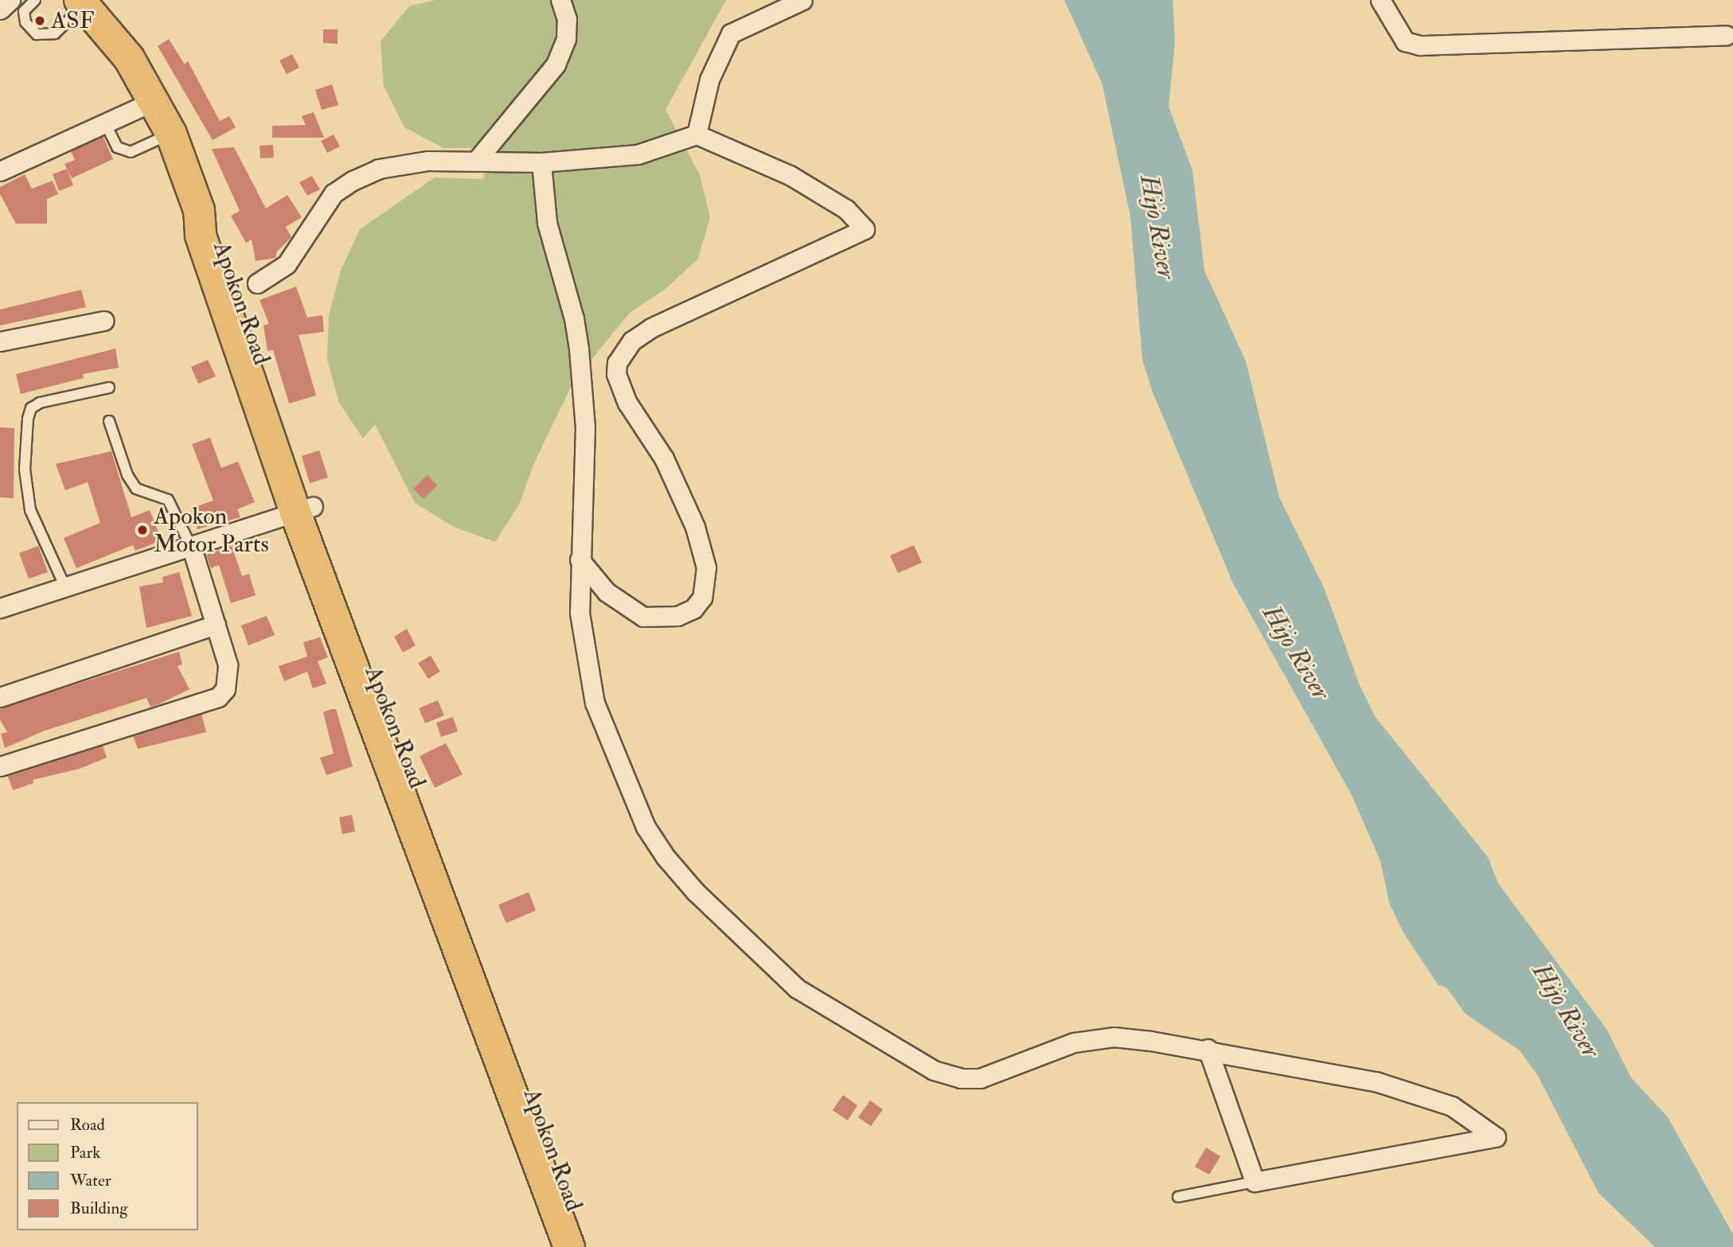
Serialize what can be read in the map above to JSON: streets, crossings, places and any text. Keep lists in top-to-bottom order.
{
  "streets": {
    "highway": ["Apokon Road"]
  },
  "water": ["Hijo River"],
  "places": ["ASF", "Apokon Motor Parts"],
  "legend": [
    "Road",
    "Park",
    "Water",
    "Building"
  ]
}
